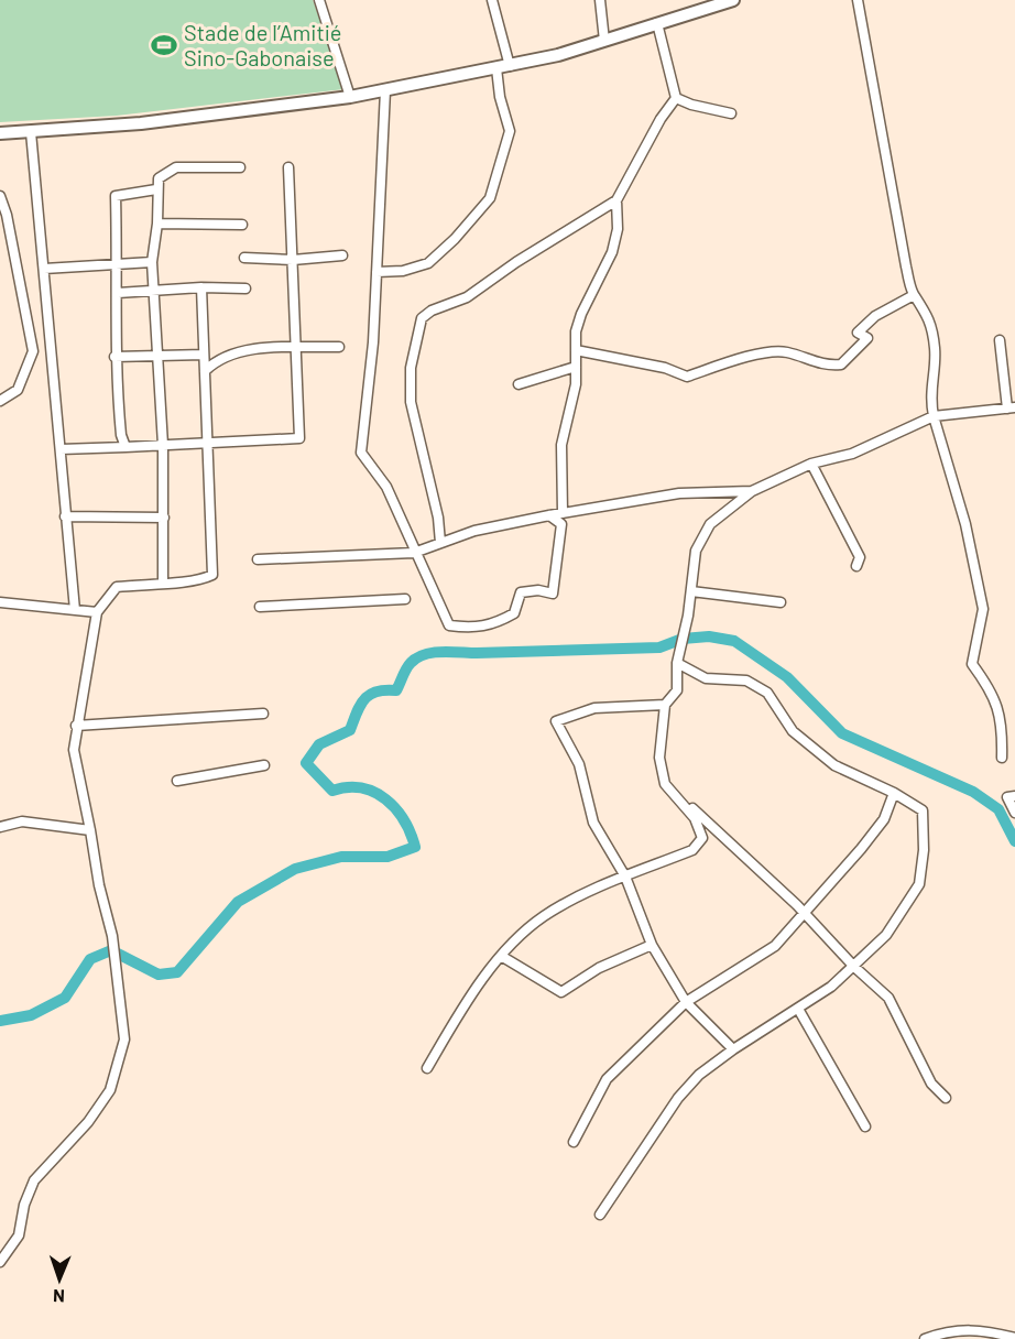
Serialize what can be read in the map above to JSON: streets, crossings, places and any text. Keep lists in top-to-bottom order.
{
  "places": {
    "sports": ["Stade de l’Amitié Sino-Gabonaise"]
  },
  "north": "bottom"
}
